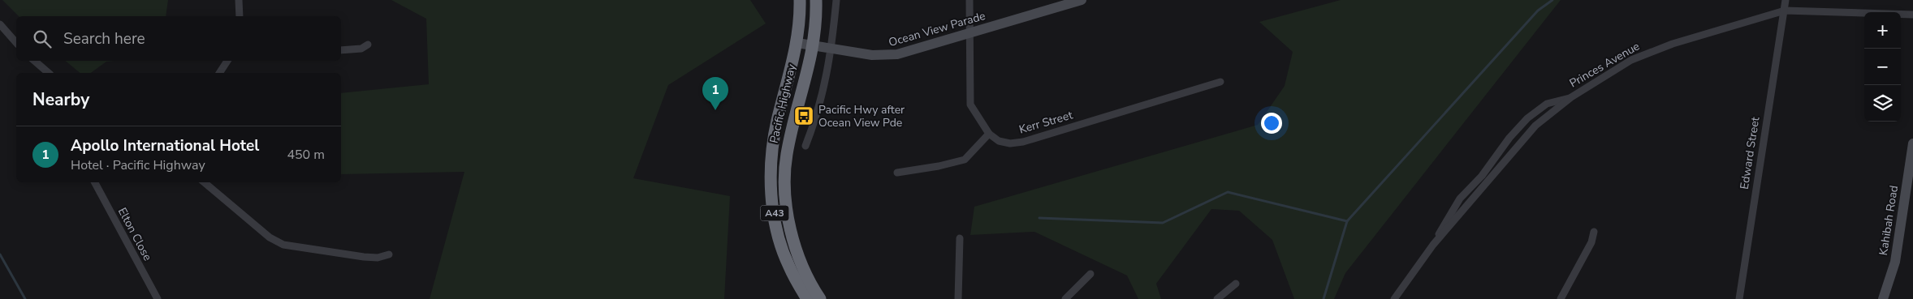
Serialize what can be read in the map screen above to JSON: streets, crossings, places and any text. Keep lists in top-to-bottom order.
{
  "streets": {
    "highway": ["Pacific Highway", "A43"],
    "street": [
      "Ocean View Parade",
      "Princes Avenue",
      "Kerr Street",
      "Edward Street",
      "Kahibah Road",
      "Elton Close"
    ]
  },
  "crossings": [
    ["Ocean View Parade", "Pacific Highway"],
    ["Princes Avenue", "Edward Street"]
  ],
  "places": {
    "bus stop": ["Pacific Hwy after Ocean View Pde"]
  },
  "page": {
    "map_buttons": ["+", "−"],
    "search": "Search here",
    "heading": "Nearby",
    "pins": "1",
    "list": [
      {
        "mark": "1",
        "name": "Apollo International Hotel",
        "note": "Hotel · Pacific Highway",
        "value": "450 m"
      }
    ]
  }
}
